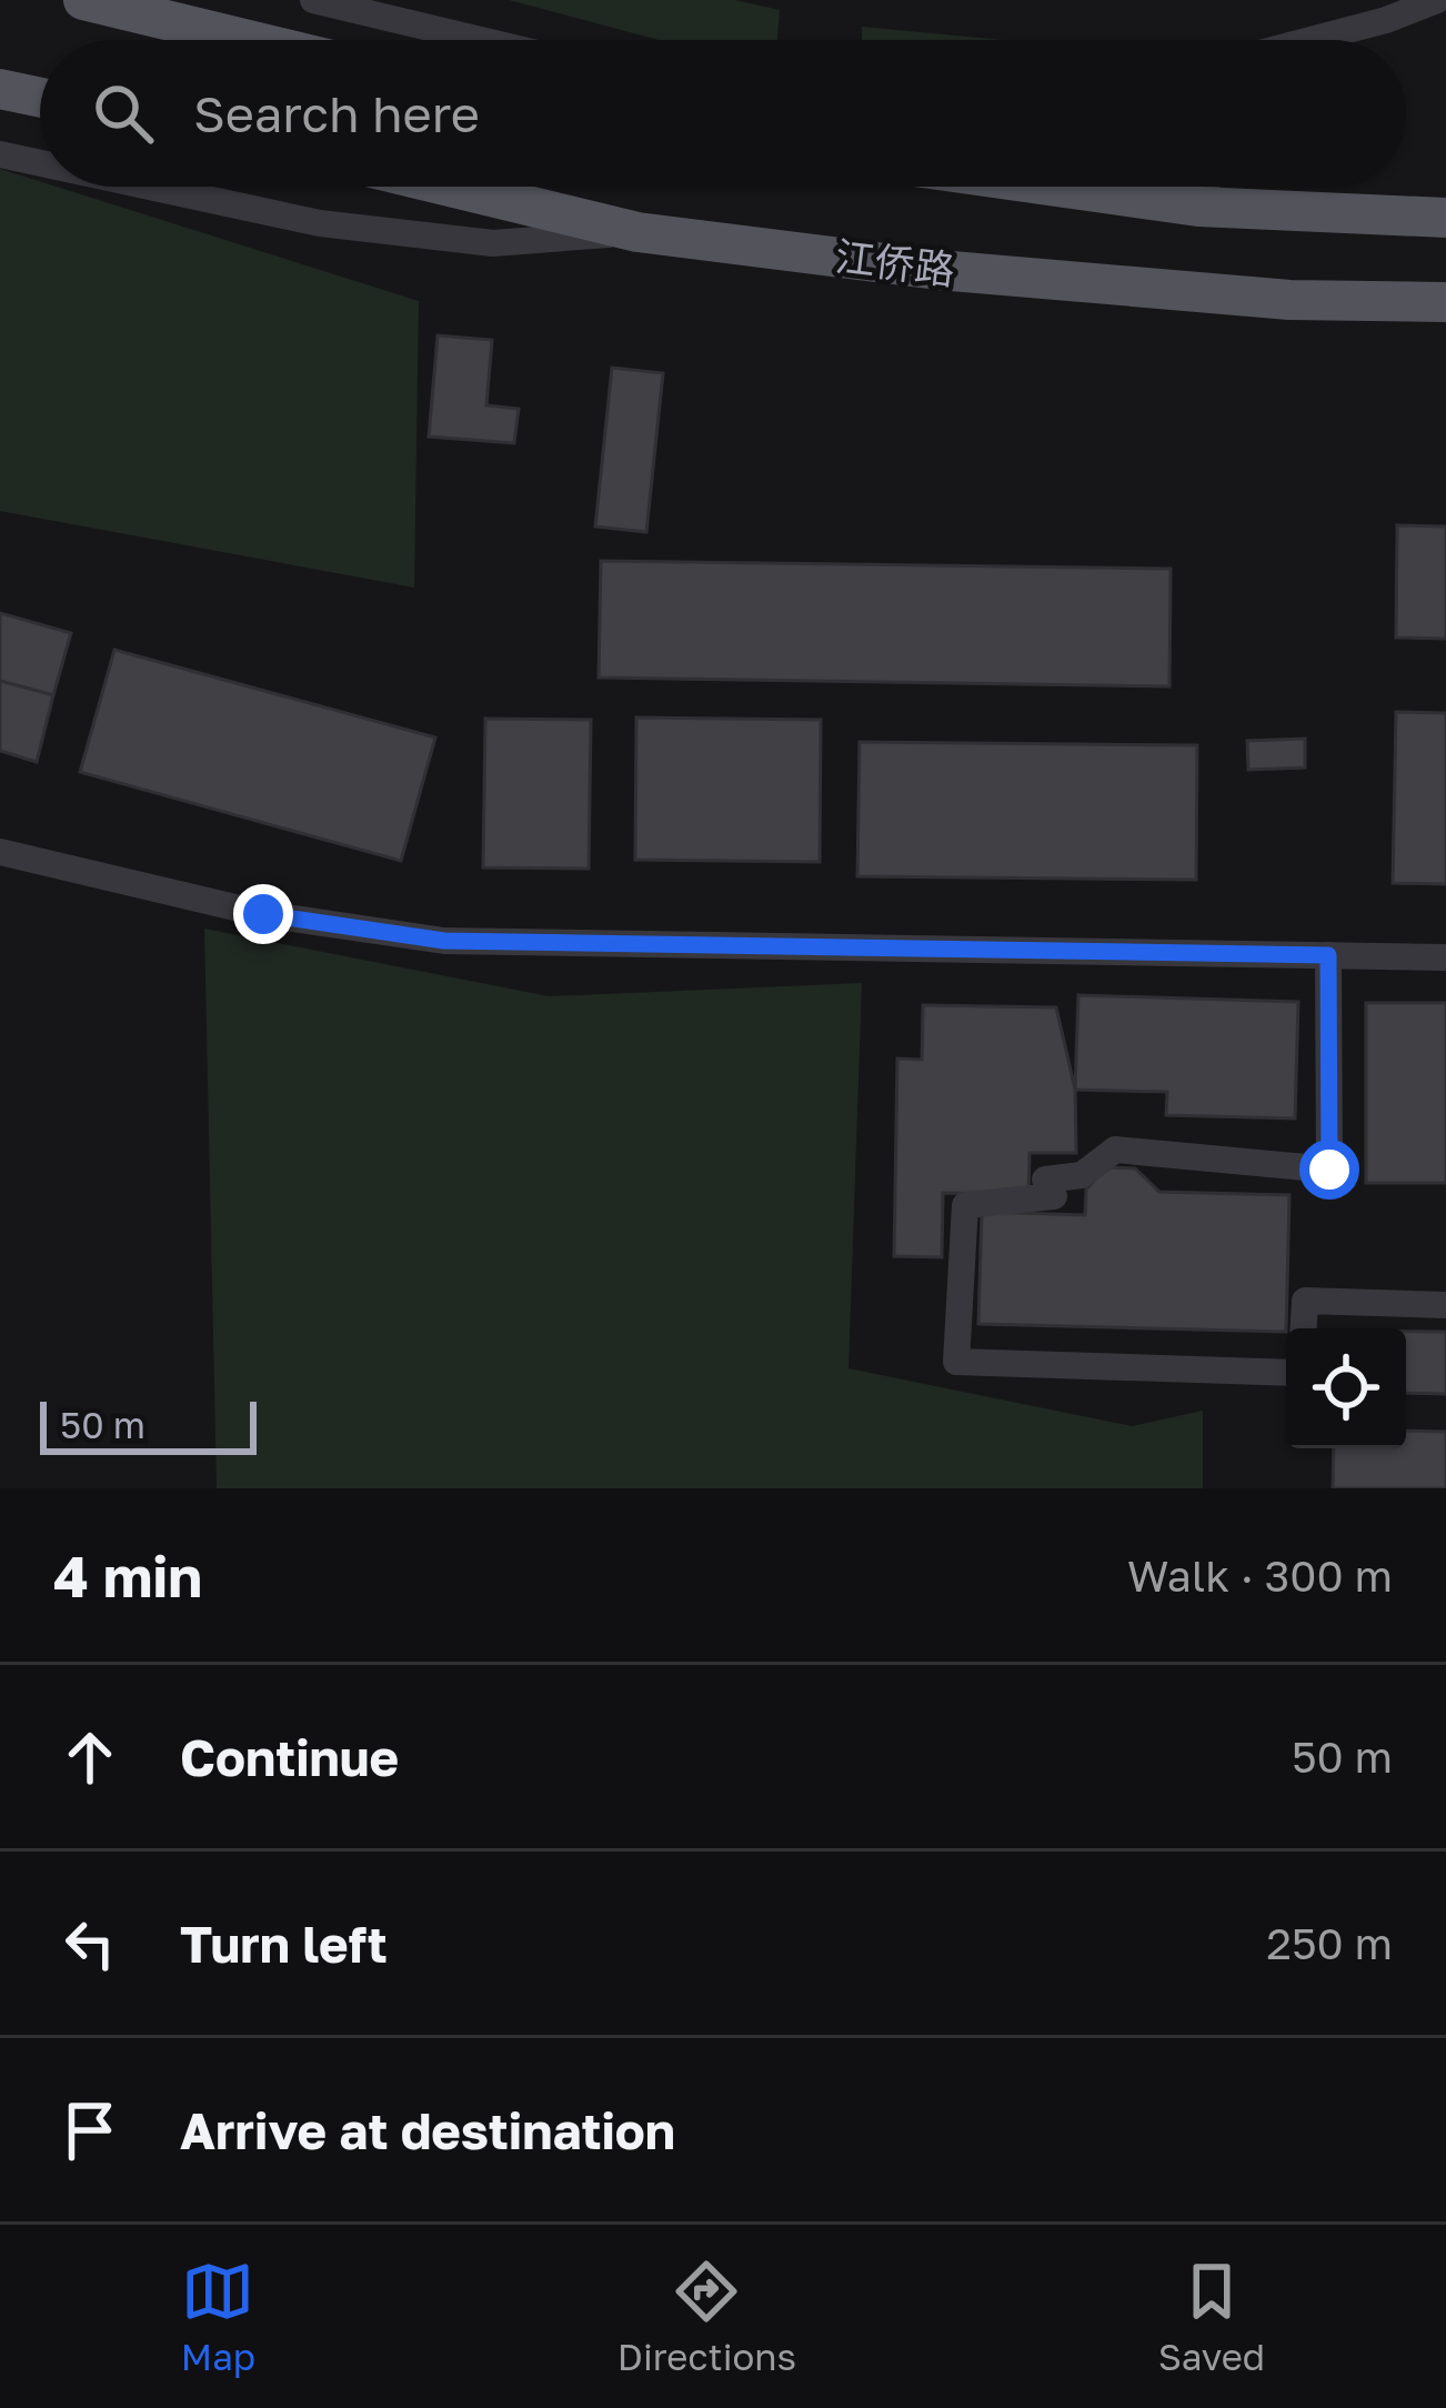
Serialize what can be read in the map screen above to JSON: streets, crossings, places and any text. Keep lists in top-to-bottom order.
{
  "streets": {
    "main road": ["江侨路"]
  },
  "scale_bar": "50 m",
  "page": {
    "search": "Search here",
    "scale": "50 m",
    "heading": ["4 min", "Walk · 300 m"],
    "list": [
      ["Continue", "50 m"],
      ["Turn left", "250 m"],
      "Arrive at destination"
    ],
    "nav": ["Map", "Directions", "Saved"]
  }
}
